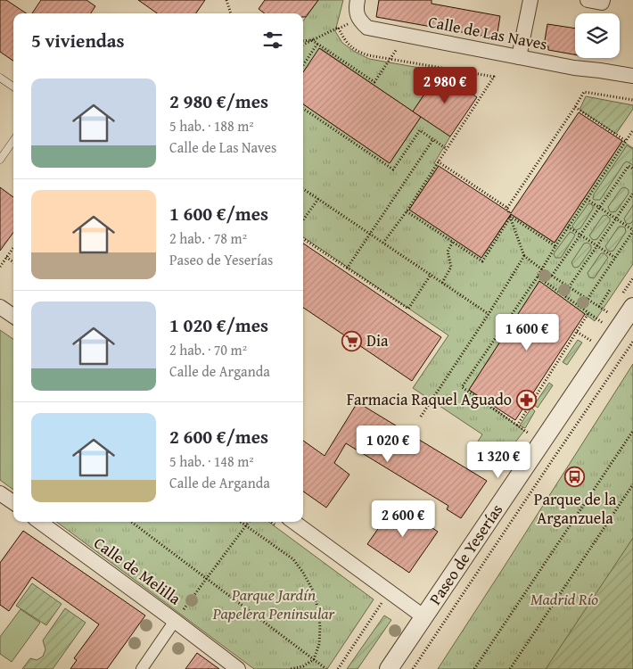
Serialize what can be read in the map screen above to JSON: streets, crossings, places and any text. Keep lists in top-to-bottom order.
{
  "streets": {
    "street": ["Calle de Las Naves", "Paseo de Yeserías", "Calle de Melilla"]
  },
  "parks": ["Parque Jardín Papelera Peninsular", "Madrid Río"],
  "places": {
    "supermarket": ["Dia"],
    "pharmacy": ["Farmacia Raquel Aguado"],
    "bus stop": ["Parque de la Arganzuela"]
  },
  "page": {
    "heading": "5 viviendas",
    "price": [
      "2 980 €",
      "1 600 €",
      "1 020 €",
      "1 320 €",
      "2 600 €"
    ],
    "list": [
      {
        "name": "2 980 €/mes",
        "note": "5 hab. · 188 m² · Calle de Las Naves"
      },
      {
        "name": "1 600 €/mes",
        "note": "2 hab. · 78 m² · Paseo de Yeserías"
      },
      {
        "name": "1 020 €/mes",
        "note": "2 hab. · 70 m² · Calle de Arganda"
      },
      {
        "name": "2 600 €/mes",
        "note": "5 hab. · 148 m² · Calle de Arganda"
      }
    ]
  }
}
